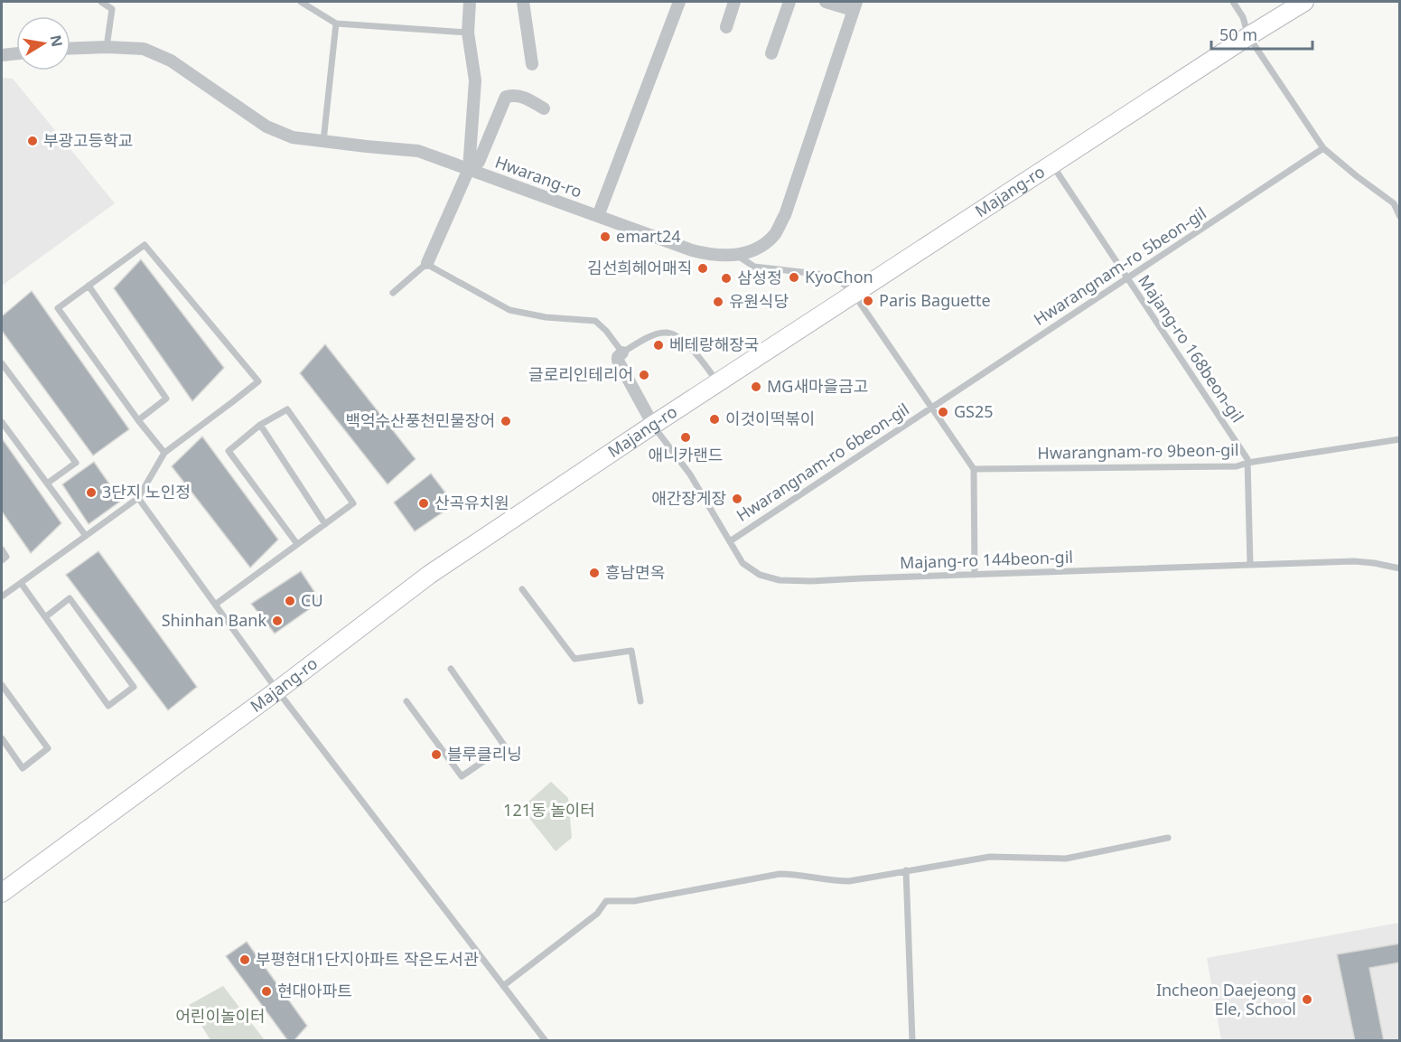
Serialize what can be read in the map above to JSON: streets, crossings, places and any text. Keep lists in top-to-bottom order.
{
  "streets": {
    "main road": ["Majang-ro"],
    "street": ["Hwarang-ro"],
    "lane": [
      "Hwarangnam-ro 5beon-gil",
      "Majang-ro 168beon-gil",
      "Hwarangnam-ro 9beon-gil",
      "Hwarangnam-ro 6beon-gil",
      "Majang-ro 144beon-gil"
    ]
  },
  "crossings": [
    ["Majang-ro", "Majang-ro 168beon-gil"],
    ["Majang-ro", "Majang-ro 144beon-gil"],
    ["Hwarangnam-ro 5beon-gil", "Majang-ro 168beon-gil"],
    ["Hwarangnam-ro 5beon-gil", "Hwarangnam-ro 6beon-gil"],
    ["Majang-ro 168beon-gil", "Hwarangnam-ro 9beon-gil"],
    ["Majang-ro 168beon-gil", "Majang-ro 144beon-gil"],
    ["Hwarangnam-ro 6beon-gil", "Majang-ro 144beon-gil"]
  ],
  "parks": ["121동 놀이터", "어린이놀이터"],
  "places": [
    "부광고등학교",
    "emart24",
    "김선희헤어매직",
    "KyoChon",
    "삼성정",
    "Paris Baguette",
    "유원식당",
    "베테랑해장국",
    "글로리인테리어",
    "MG새마을금고",
    "GS25",
    "이것이떡볶이",
    "백억수산풍천민물장어",
    "애니카랜드",
    "3단지 노인정",
    "애간장게장",
    "산곡유치원",
    "흥남면옥",
    "CU",
    "Shinhan Bank",
    "블루클리닝",
    "부평현대1단지아파트 작은도서관",
    "현대아파트",
    "Incheon Daejeong Ele, School"
  ],
  "scale_bar": "50 m",
  "north": "right"
}
